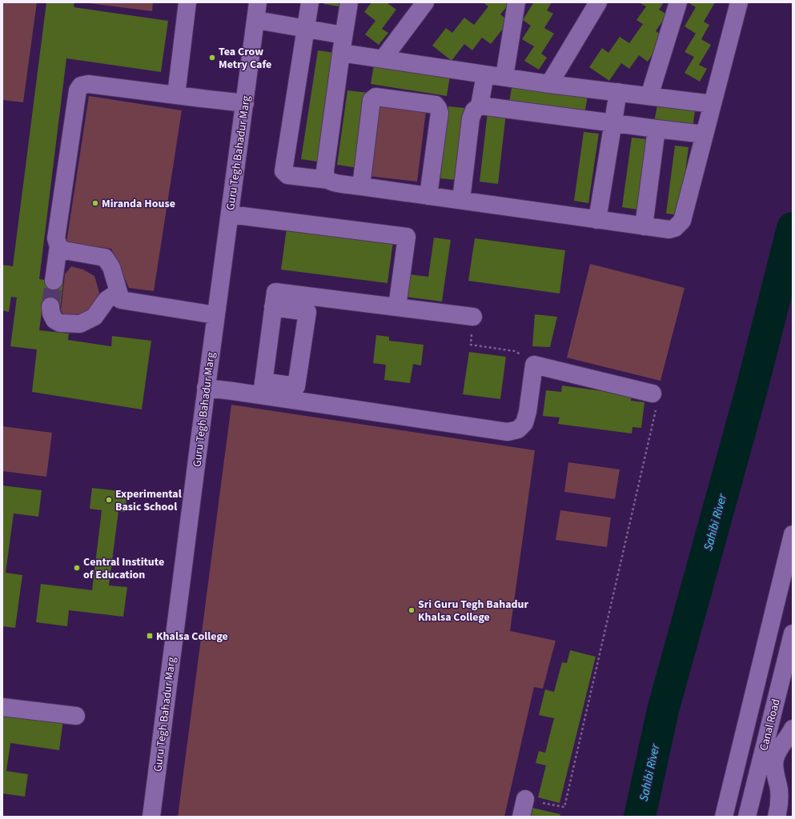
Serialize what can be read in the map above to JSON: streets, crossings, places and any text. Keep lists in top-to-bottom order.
{
  "streets": {
    "street": ["Guru Tegh Bahadur Marg", "Canal Road"]
  },
  "water": ["Sahibi River"],
  "places": {
    "other": [
      "Tea Crow Metry Cafe",
      "Miranda House",
      "Experimental Basic School",
      "Central Institute of Education",
      "Sri Guru Tegh Bahadur Khalsa College"
    ],
    "transit": ["Khalsa College"]
  }
}
